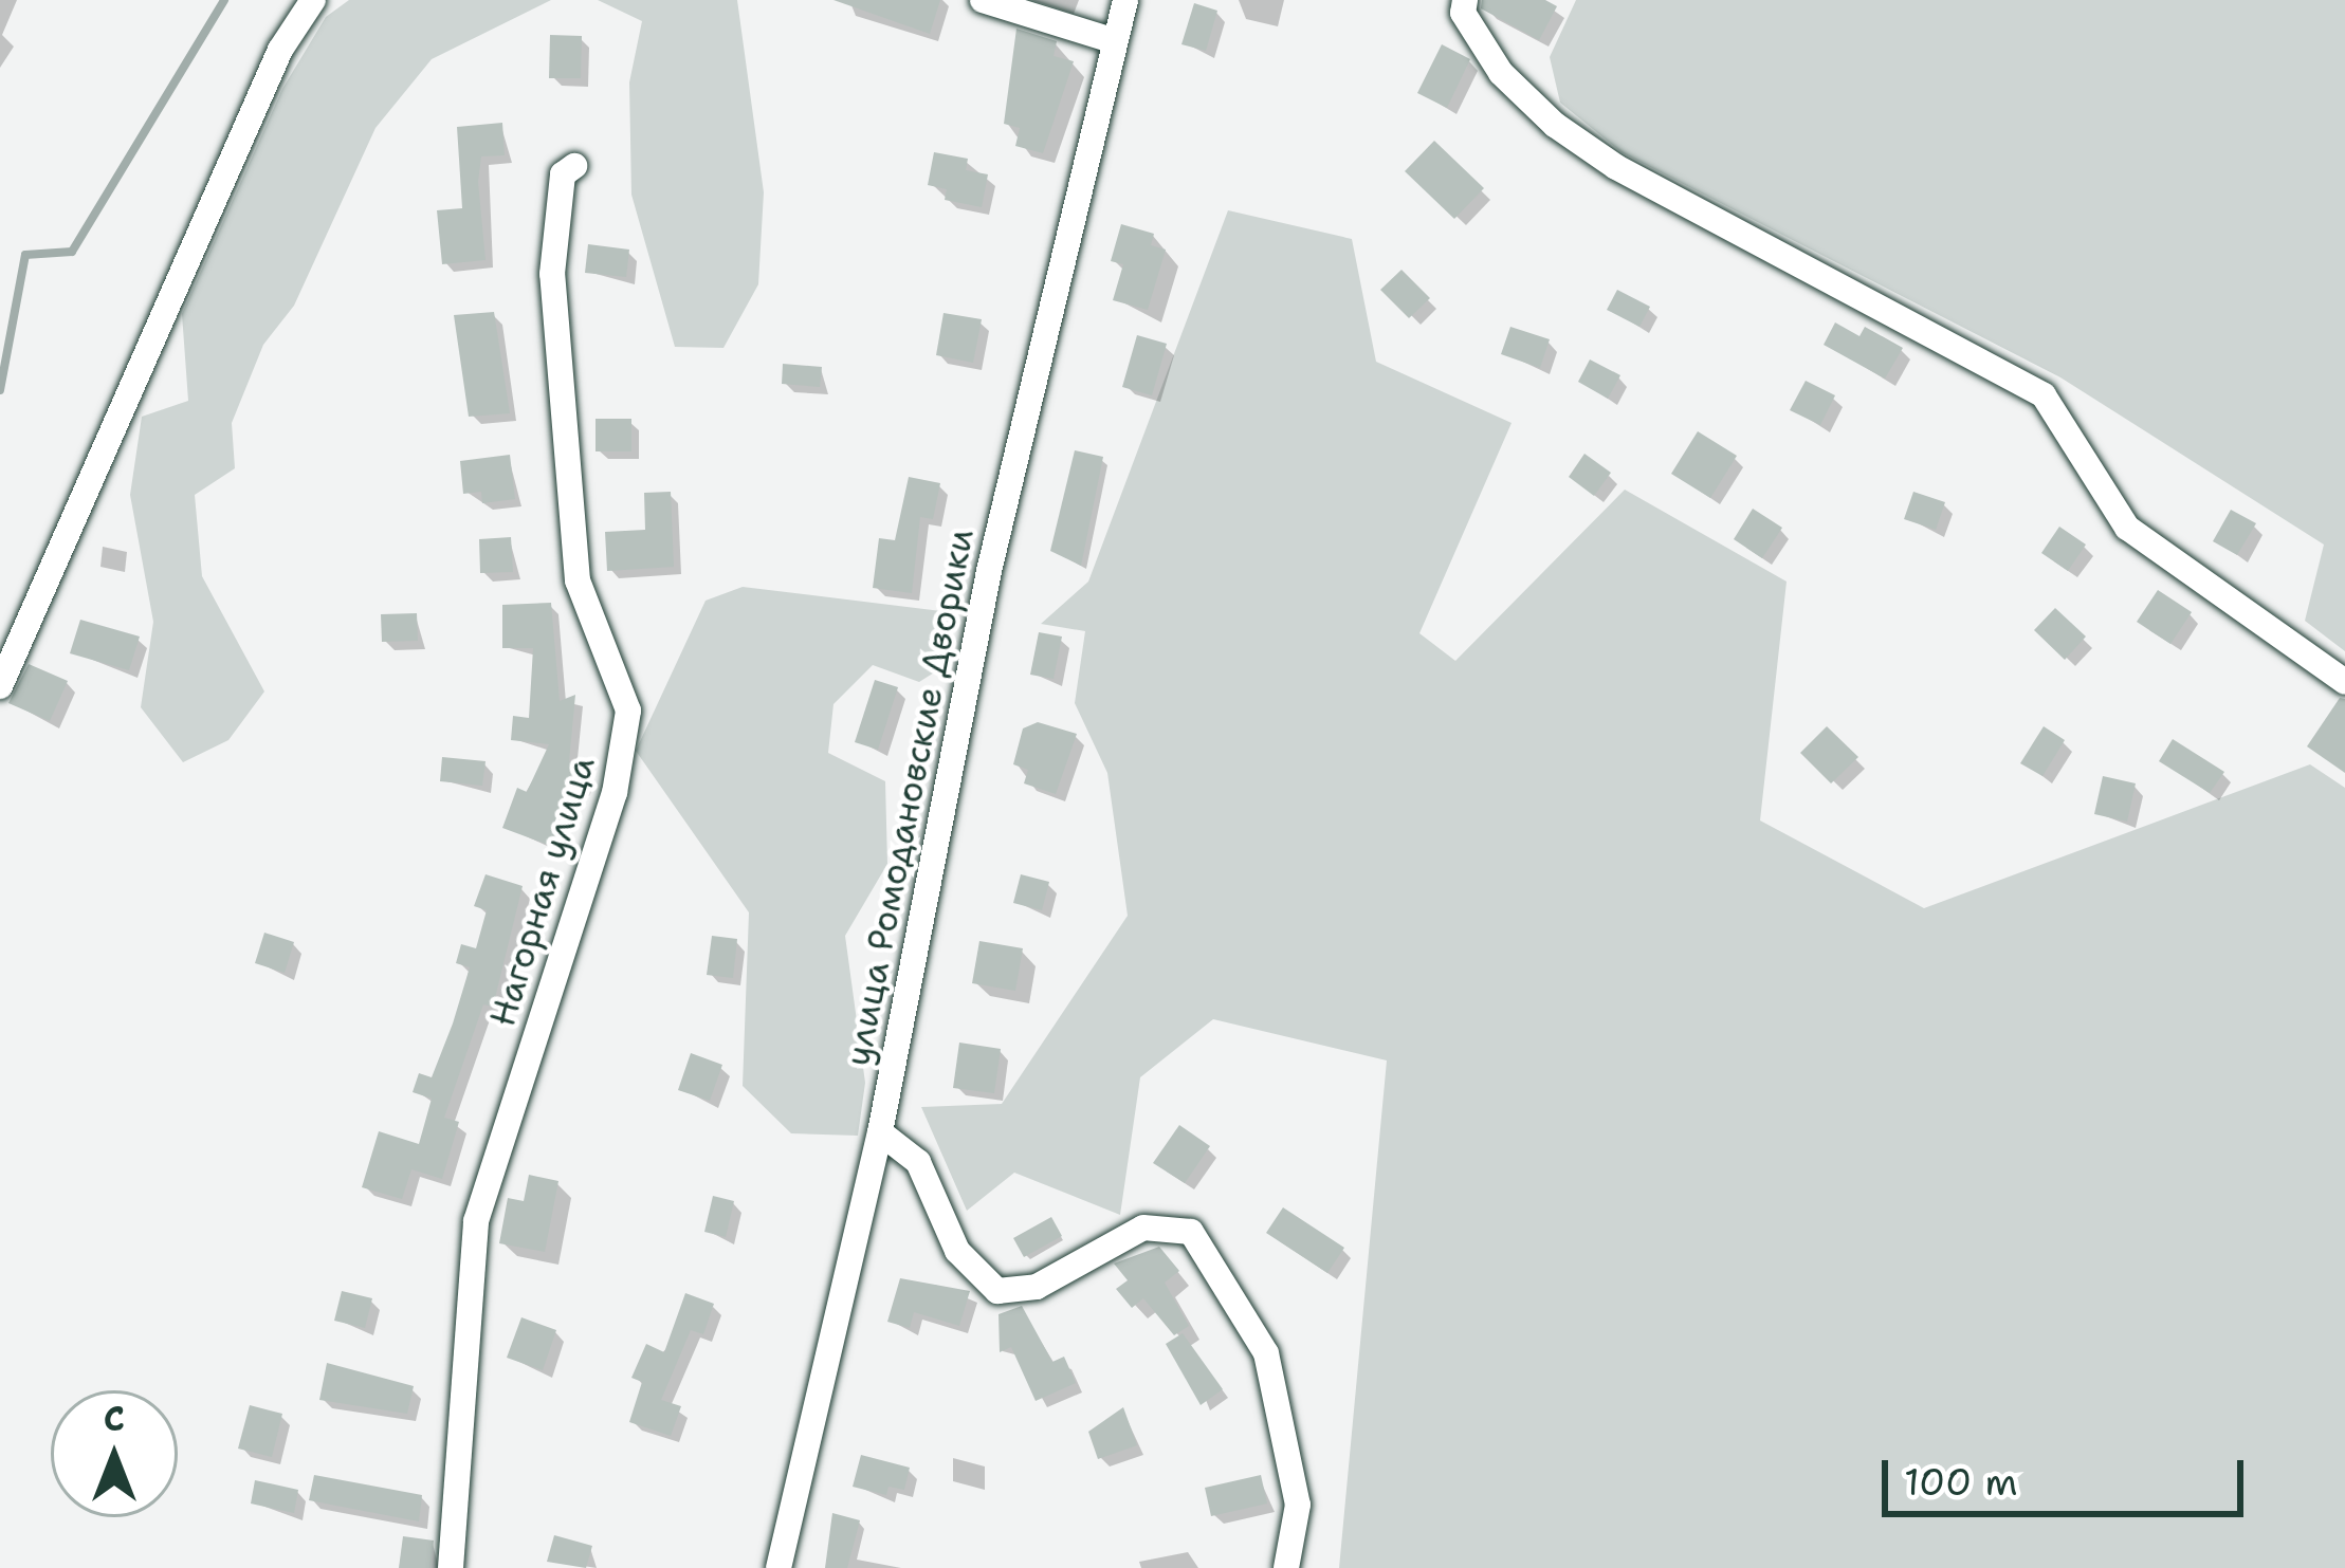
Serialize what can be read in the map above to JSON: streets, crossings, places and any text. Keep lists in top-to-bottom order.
{
  "streets": {
    "street": ["улица Ромодановские Дворики", "Нагорная улица"]
  },
  "scale_bar": "100 m",
  "north": "top"
}
